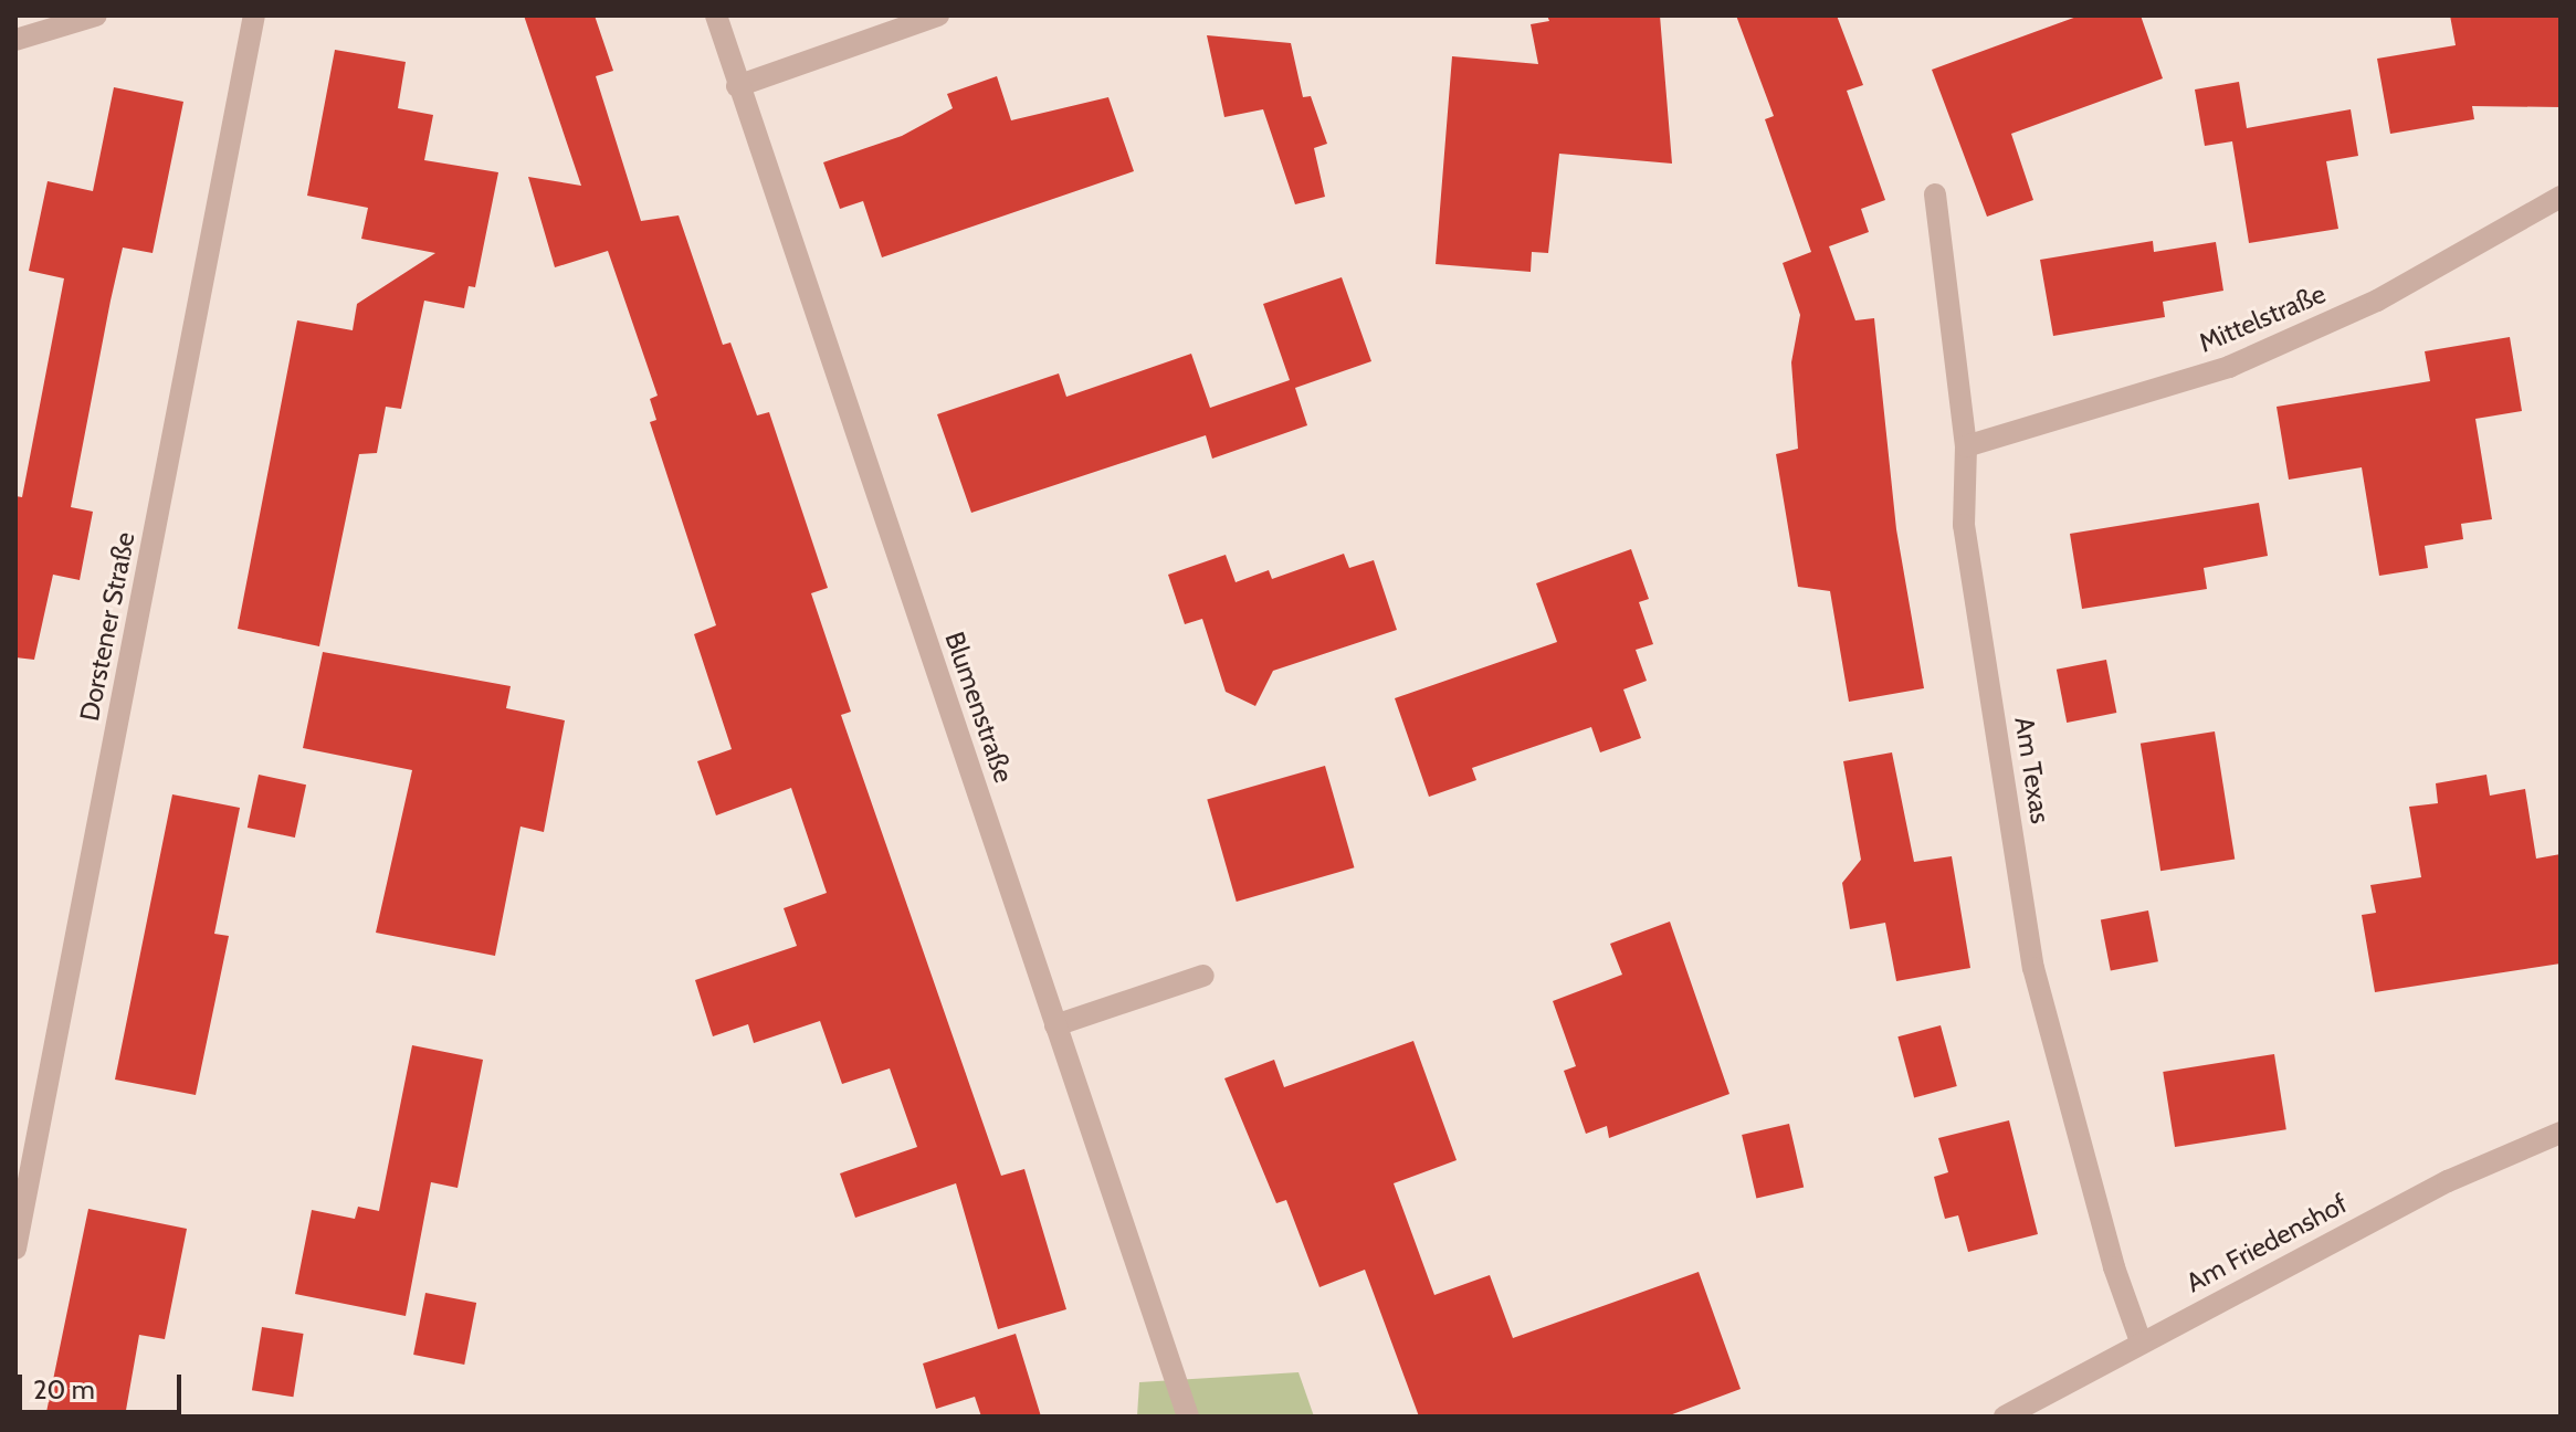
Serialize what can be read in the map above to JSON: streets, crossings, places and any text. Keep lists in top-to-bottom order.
{
  "streets": {
    "street": [
      "Mittelstraße",
      "Dorstener Straße",
      "Blumenstraße",
      "Am Texas",
      "Am Friedenshof"
    ]
  },
  "crossings": [
    ["Mittelstraße", "Am Texas"],
    ["Am Texas", "Am Friedenshof"]
  ],
  "scale_bar": "20 m"
}
